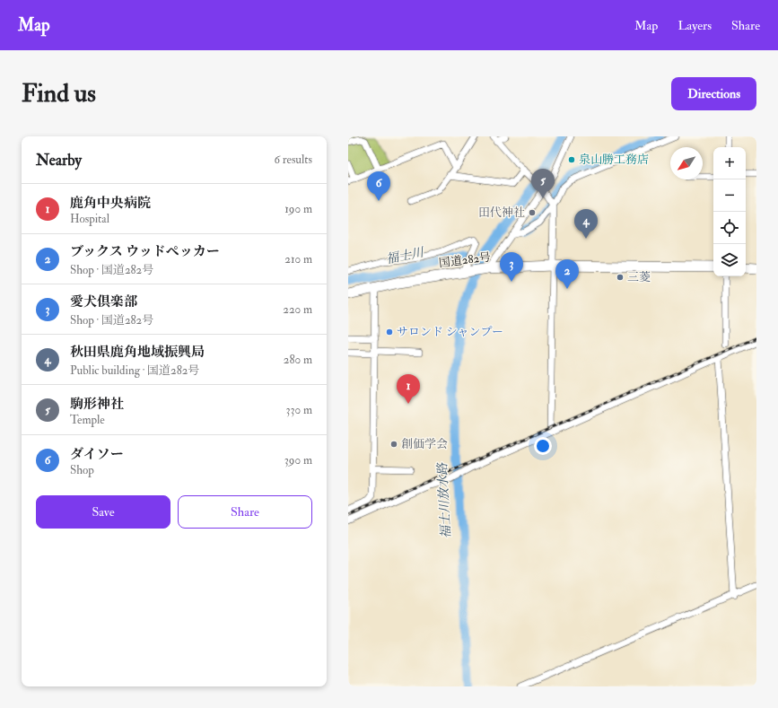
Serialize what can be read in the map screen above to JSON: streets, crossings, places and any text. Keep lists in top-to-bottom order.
{
  "streets": {
    "highway": ["国道282号"]
  },
  "water": ["福士川", "福士川放水路"],
  "places": [
    "泉山勝工務店",
    "田代神社",
    "三菱",
    "サロンド シャンプー",
    "創価学会"
  ],
  "north": "bottom left",
  "page": {
    "header": "Map",
    "nav": ["Map", "Layers", "Share"],
    "buttons": [
      "Directions",
      ["Save", "Share"]
    ],
    "title": "Find us",
    "heading": ["Nearby", "6 results"],
    "map_buttons": ["+", "−"],
    "pins": [
      "5",
      "6",
      "4",
      "3",
      "2",
      "1"
    ],
    "list": [
      {
        "mark": "1",
        "name": "鹿角中央病院",
        "note": "Hospital",
        "value": "190 m"
      },
      {
        "mark": "2",
        "name": "ブックス ウッドペッカー",
        "note": "Shop · 国道282号",
        "value": "210 m"
      },
      {
        "mark": "3",
        "name": "愛犬倶楽部",
        "note": "Shop · 国道282号",
        "value": "220 m"
      },
      {
        "mark": "4",
        "name": "秋田県鹿角地域振興局",
        "note": "Public building · 国道282号",
        "value": "280 m"
      },
      {
        "mark": "5",
        "name": "駒形神社",
        "note": "Temple",
        "value": "330 m"
      },
      {
        "mark": "6",
        "name": "ダイソー",
        "note": "Shop",
        "value": "390 m"
      }
    ]
  }
}
